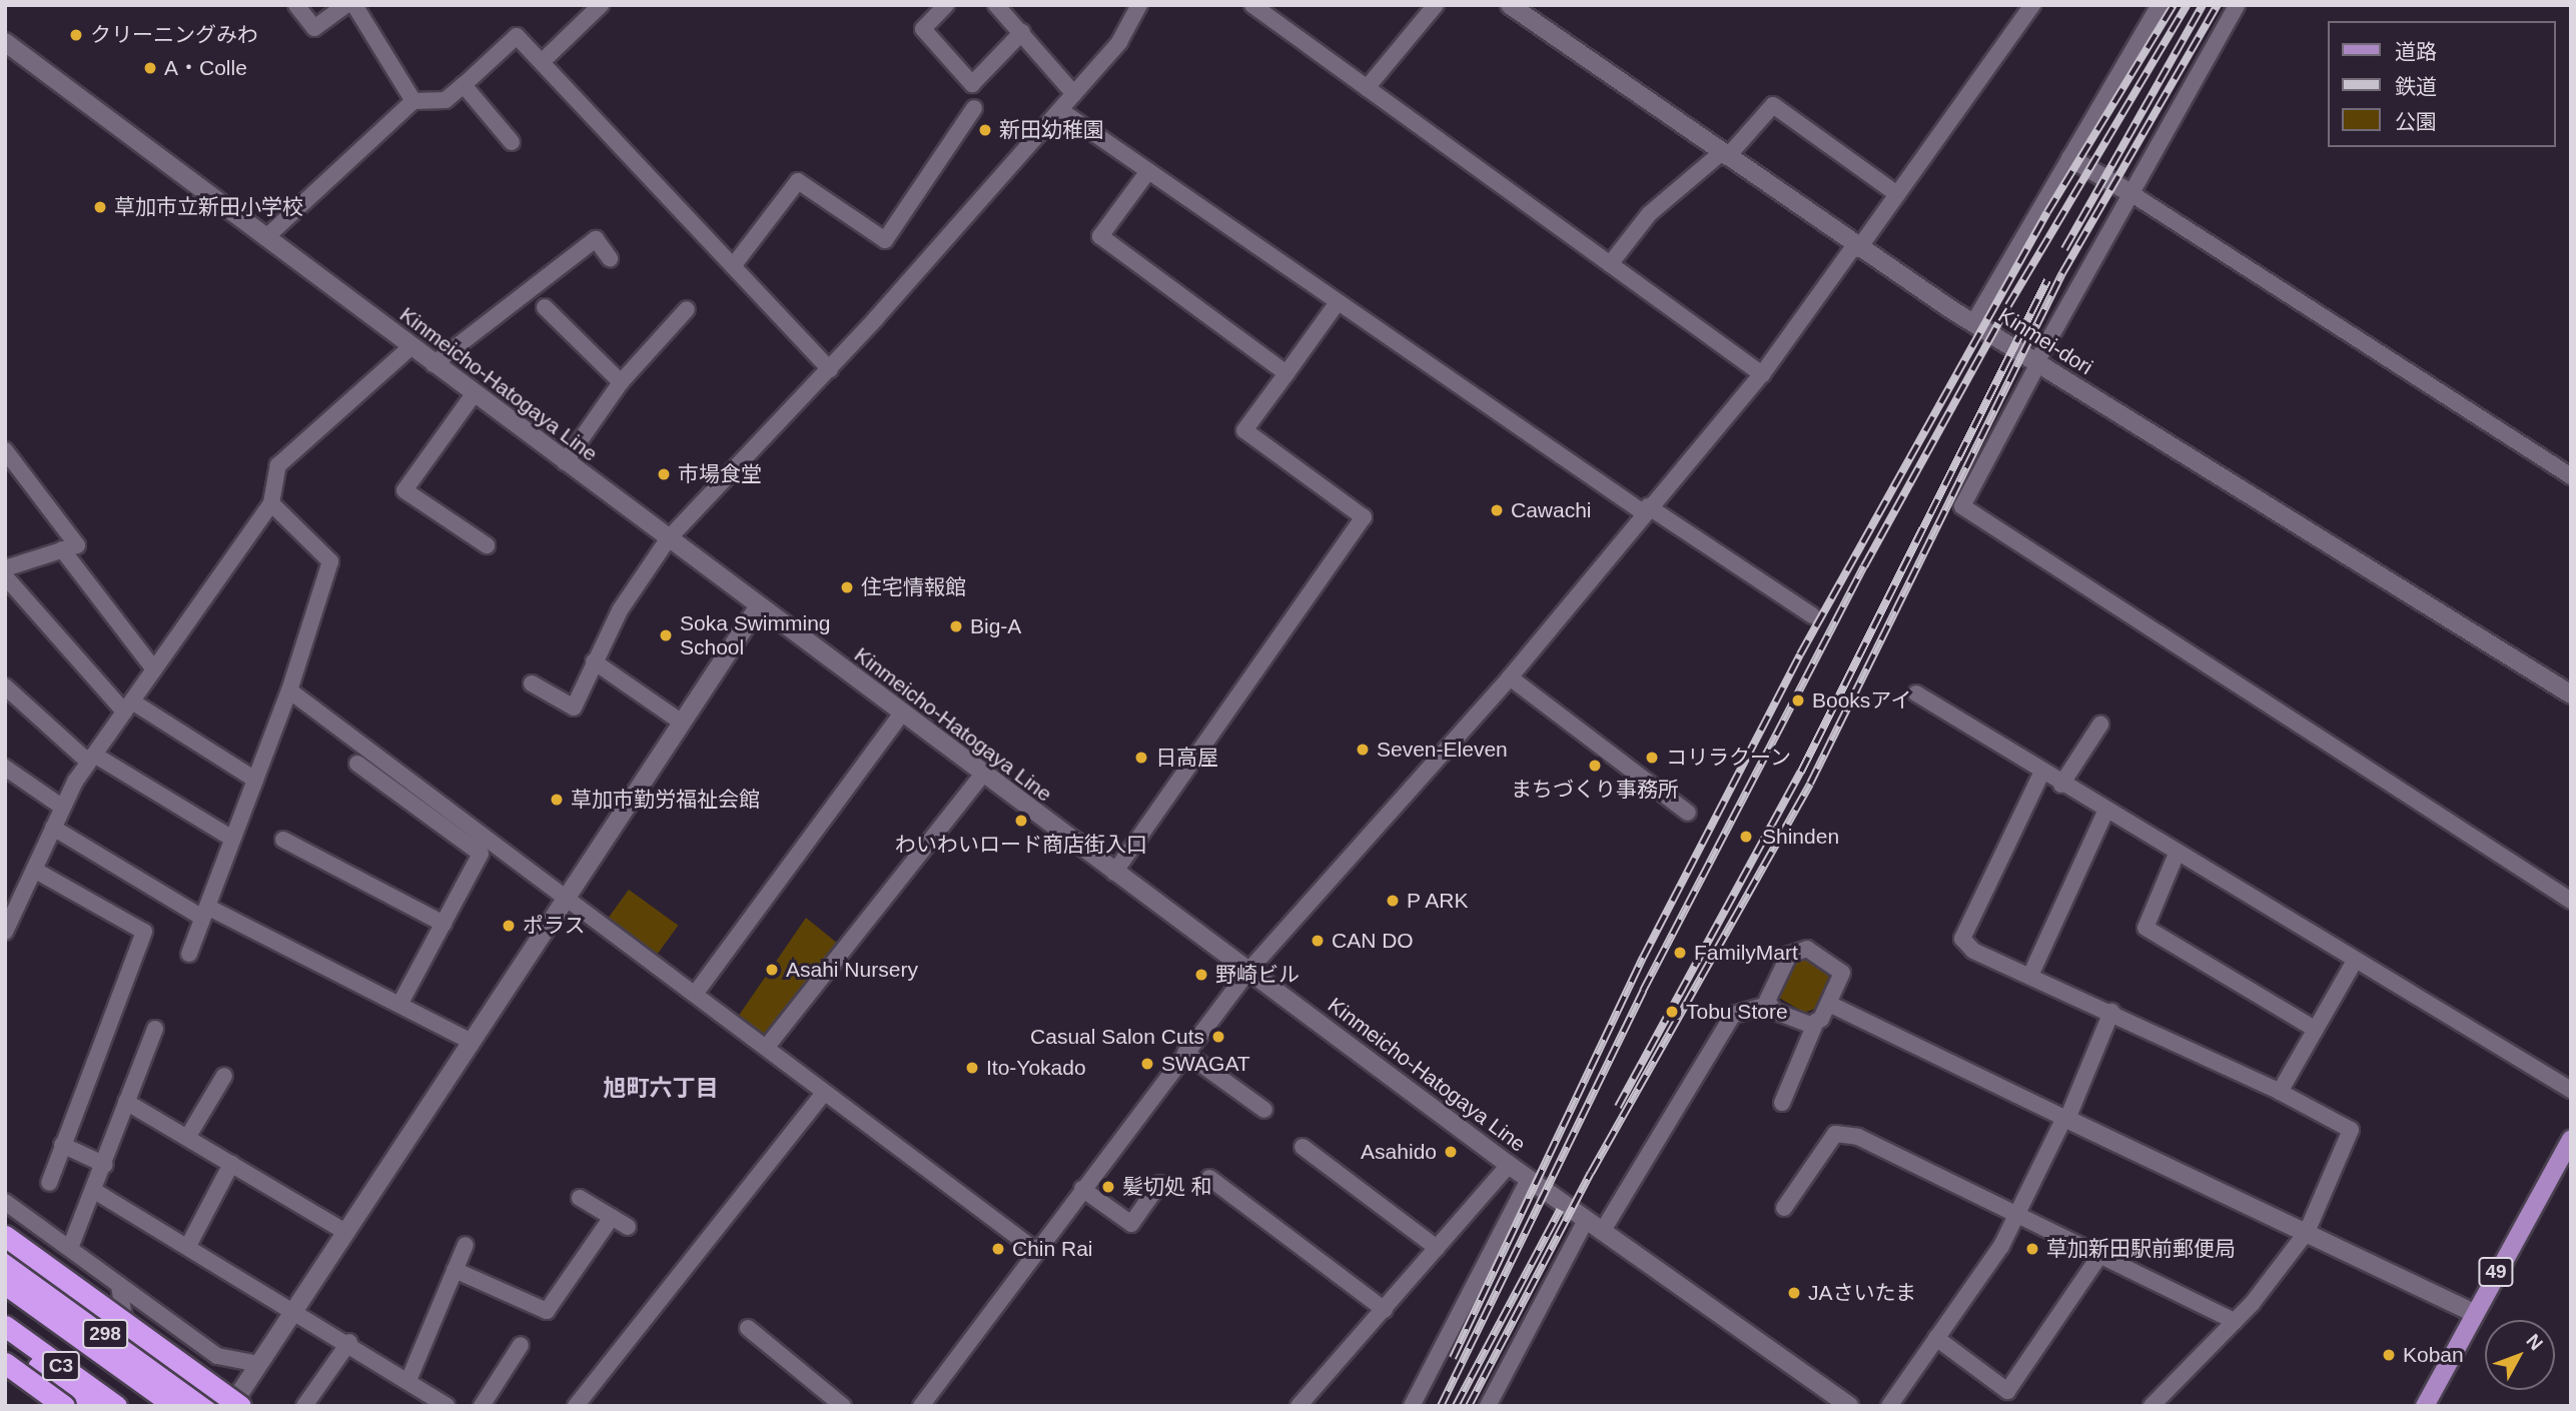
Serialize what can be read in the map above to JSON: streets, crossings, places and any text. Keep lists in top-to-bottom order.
{
  "streets": {
    "highway": ["298", "C3"],
    "main road": ["49"],
    "street": ["Kinmei-dori", "Kinmeicho-Hatogaya Line"]
  },
  "districts": ["旭町六丁目"],
  "places": [
    "クリーニングみわ",
    "A・Colle",
    "新田幼稚園",
    "草加市立新田小学校",
    "市場食堂",
    "Cawachi",
    "住宅情報館",
    "Big-A",
    "Soka Swimming School",
    "Booksアイ",
    "Seven-Eleven",
    "日高屋",
    "コリラクーン",
    "まちづくり事務所",
    "草加市勤労福祉会館",
    "わいわいロード商店街入口",
    "Shinden",
    "P ARK",
    "ポラス",
    "CAN DO",
    "FamilyMart",
    "Asahi Nursery",
    "野崎ビル",
    "Tobu Store",
    "Casual Salon Cuts",
    "SWAGAT",
    "Ito-Yokado",
    "Asahido",
    "髪切処 和",
    "Chin Rai",
    "草加新田駅前郵便局",
    "JAさいたま",
    "Koban"
  ],
  "legend": ["道路", "鉄道", "公園"],
  "north": "top right"
}
